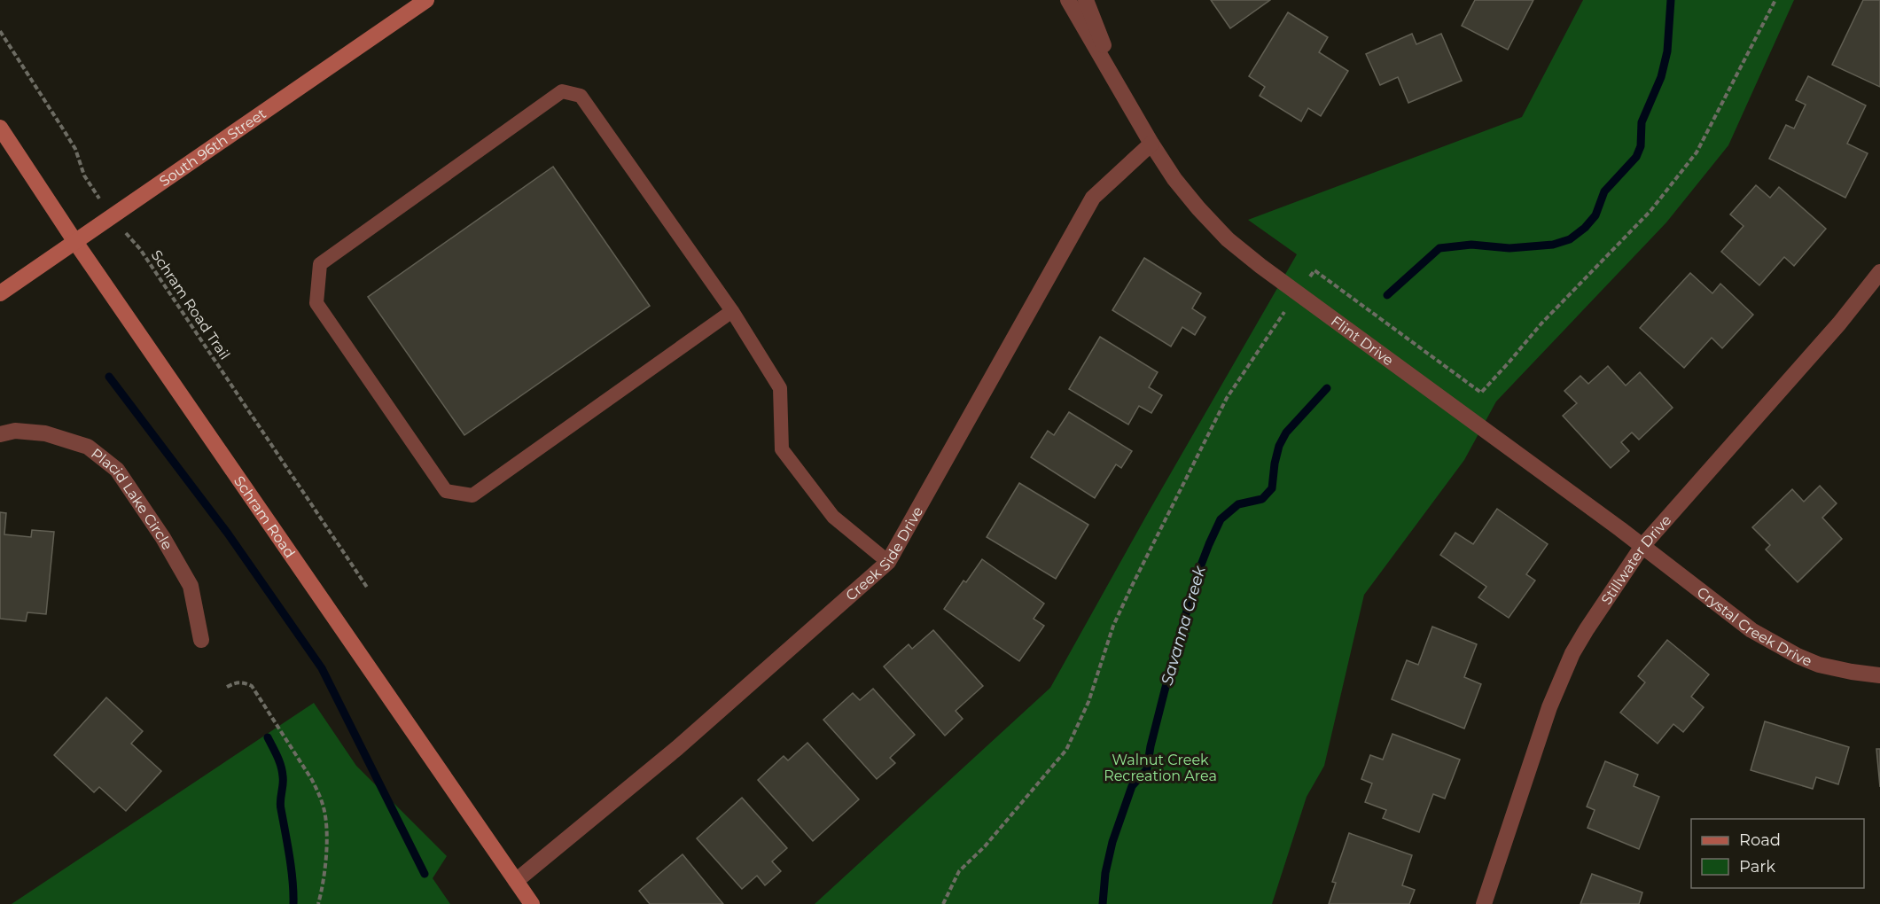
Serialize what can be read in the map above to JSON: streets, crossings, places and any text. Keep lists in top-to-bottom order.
{
  "streets": {
    "main road": ["South 96th Street", "Schram Road"],
    "street": [
      "Flint Drive",
      "Placid Lake Circle",
      "Creek Side Drive",
      "Stillwater Drive",
      "Crystal Creek Drive"
    ],
    "path": ["Schram Road Trail"]
  },
  "crossings": [
    ["South 96th Street", "Schram Road Trail"],
    ["South 96th Street", "Schram Road"],
    ["Flint Drive", "Creek Side Drive"],
    ["Flint Drive", "Stillwater Drive"],
    ["Flint Drive", "Crystal Creek Drive"],
    ["Schram Road", "Creek Side Drive"],
    ["Stillwater Drive", "Crystal Creek Drive"]
  ],
  "water": ["Savanna Creek"],
  "parks": ["Walnut Creek Recreation Area"],
  "legend": ["Road", "Park"]
}
